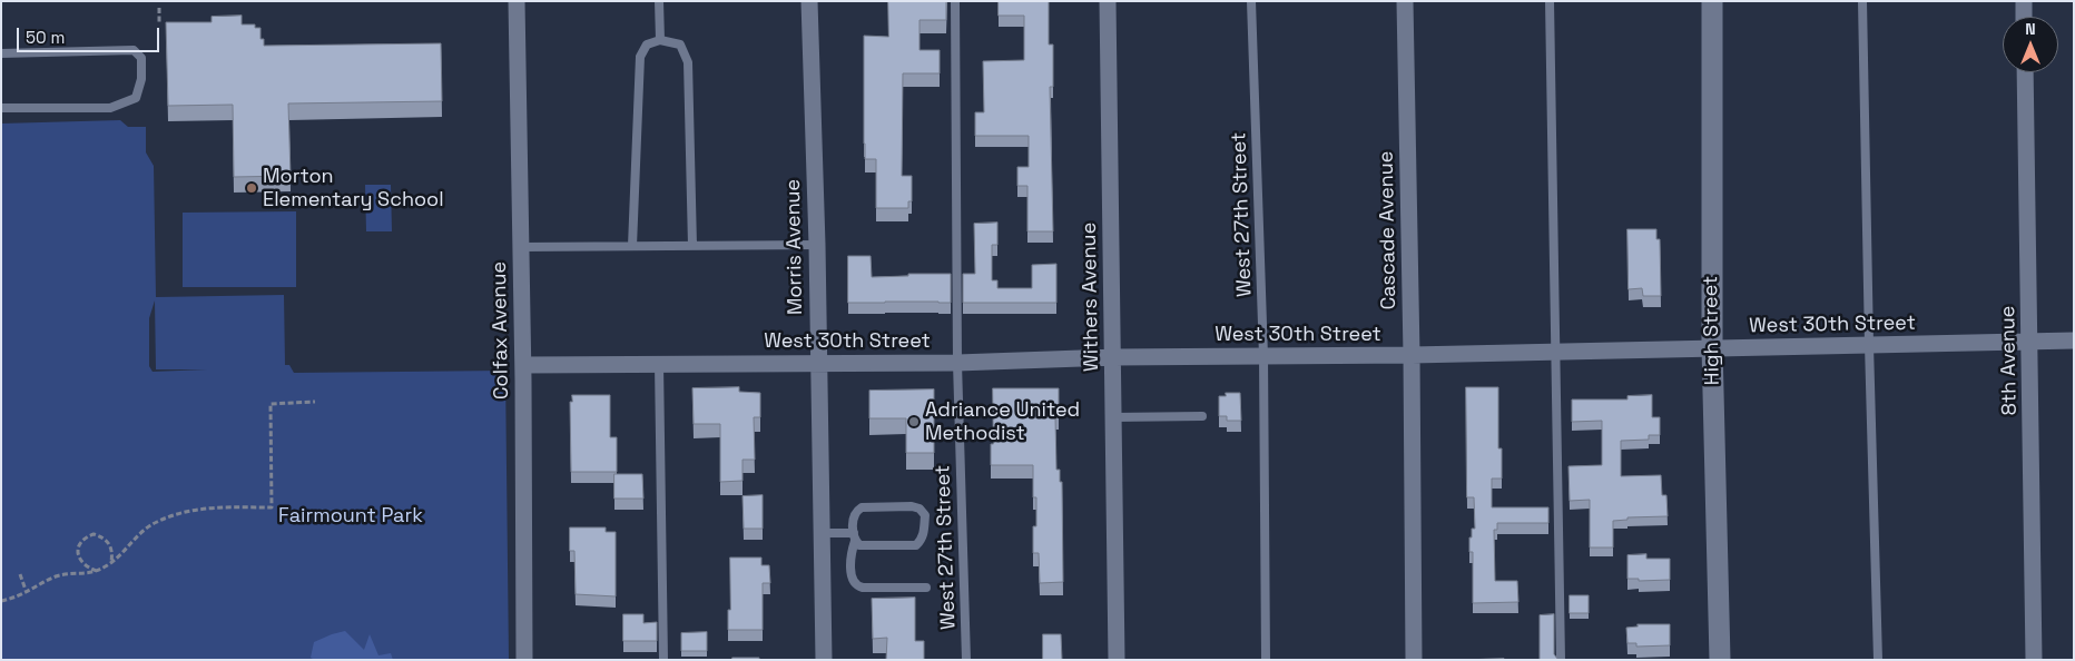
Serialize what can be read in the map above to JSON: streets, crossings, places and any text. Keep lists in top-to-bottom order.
{
  "streets": {
    "street": [
      "Cascade Avenue",
      "Morris Avenue",
      "Withers Avenue",
      "West 30th Street",
      "Colfax Avenue",
      "High Street",
      "8th Avenue"
    ],
    "lane": ["West 27th Street"]
  },
  "crossings": [
    ["West 27th Street", "West 30th Street"],
    ["Cascade Avenue", "West 30th Street"],
    ["Morris Avenue", "West 30th Street"],
    ["Withers Avenue", "West 30th Street"],
    ["West 30th Street", "Colfax Avenue"],
    ["West 30th Street", "High Street"],
    ["West 30th Street", "8th Avenue"]
  ],
  "parks": ["Fairmount Park"],
  "places": ["Morton Elementary School", "Adriance United Methodist"],
  "scale_bar": "50 m",
  "north": "top"
}
